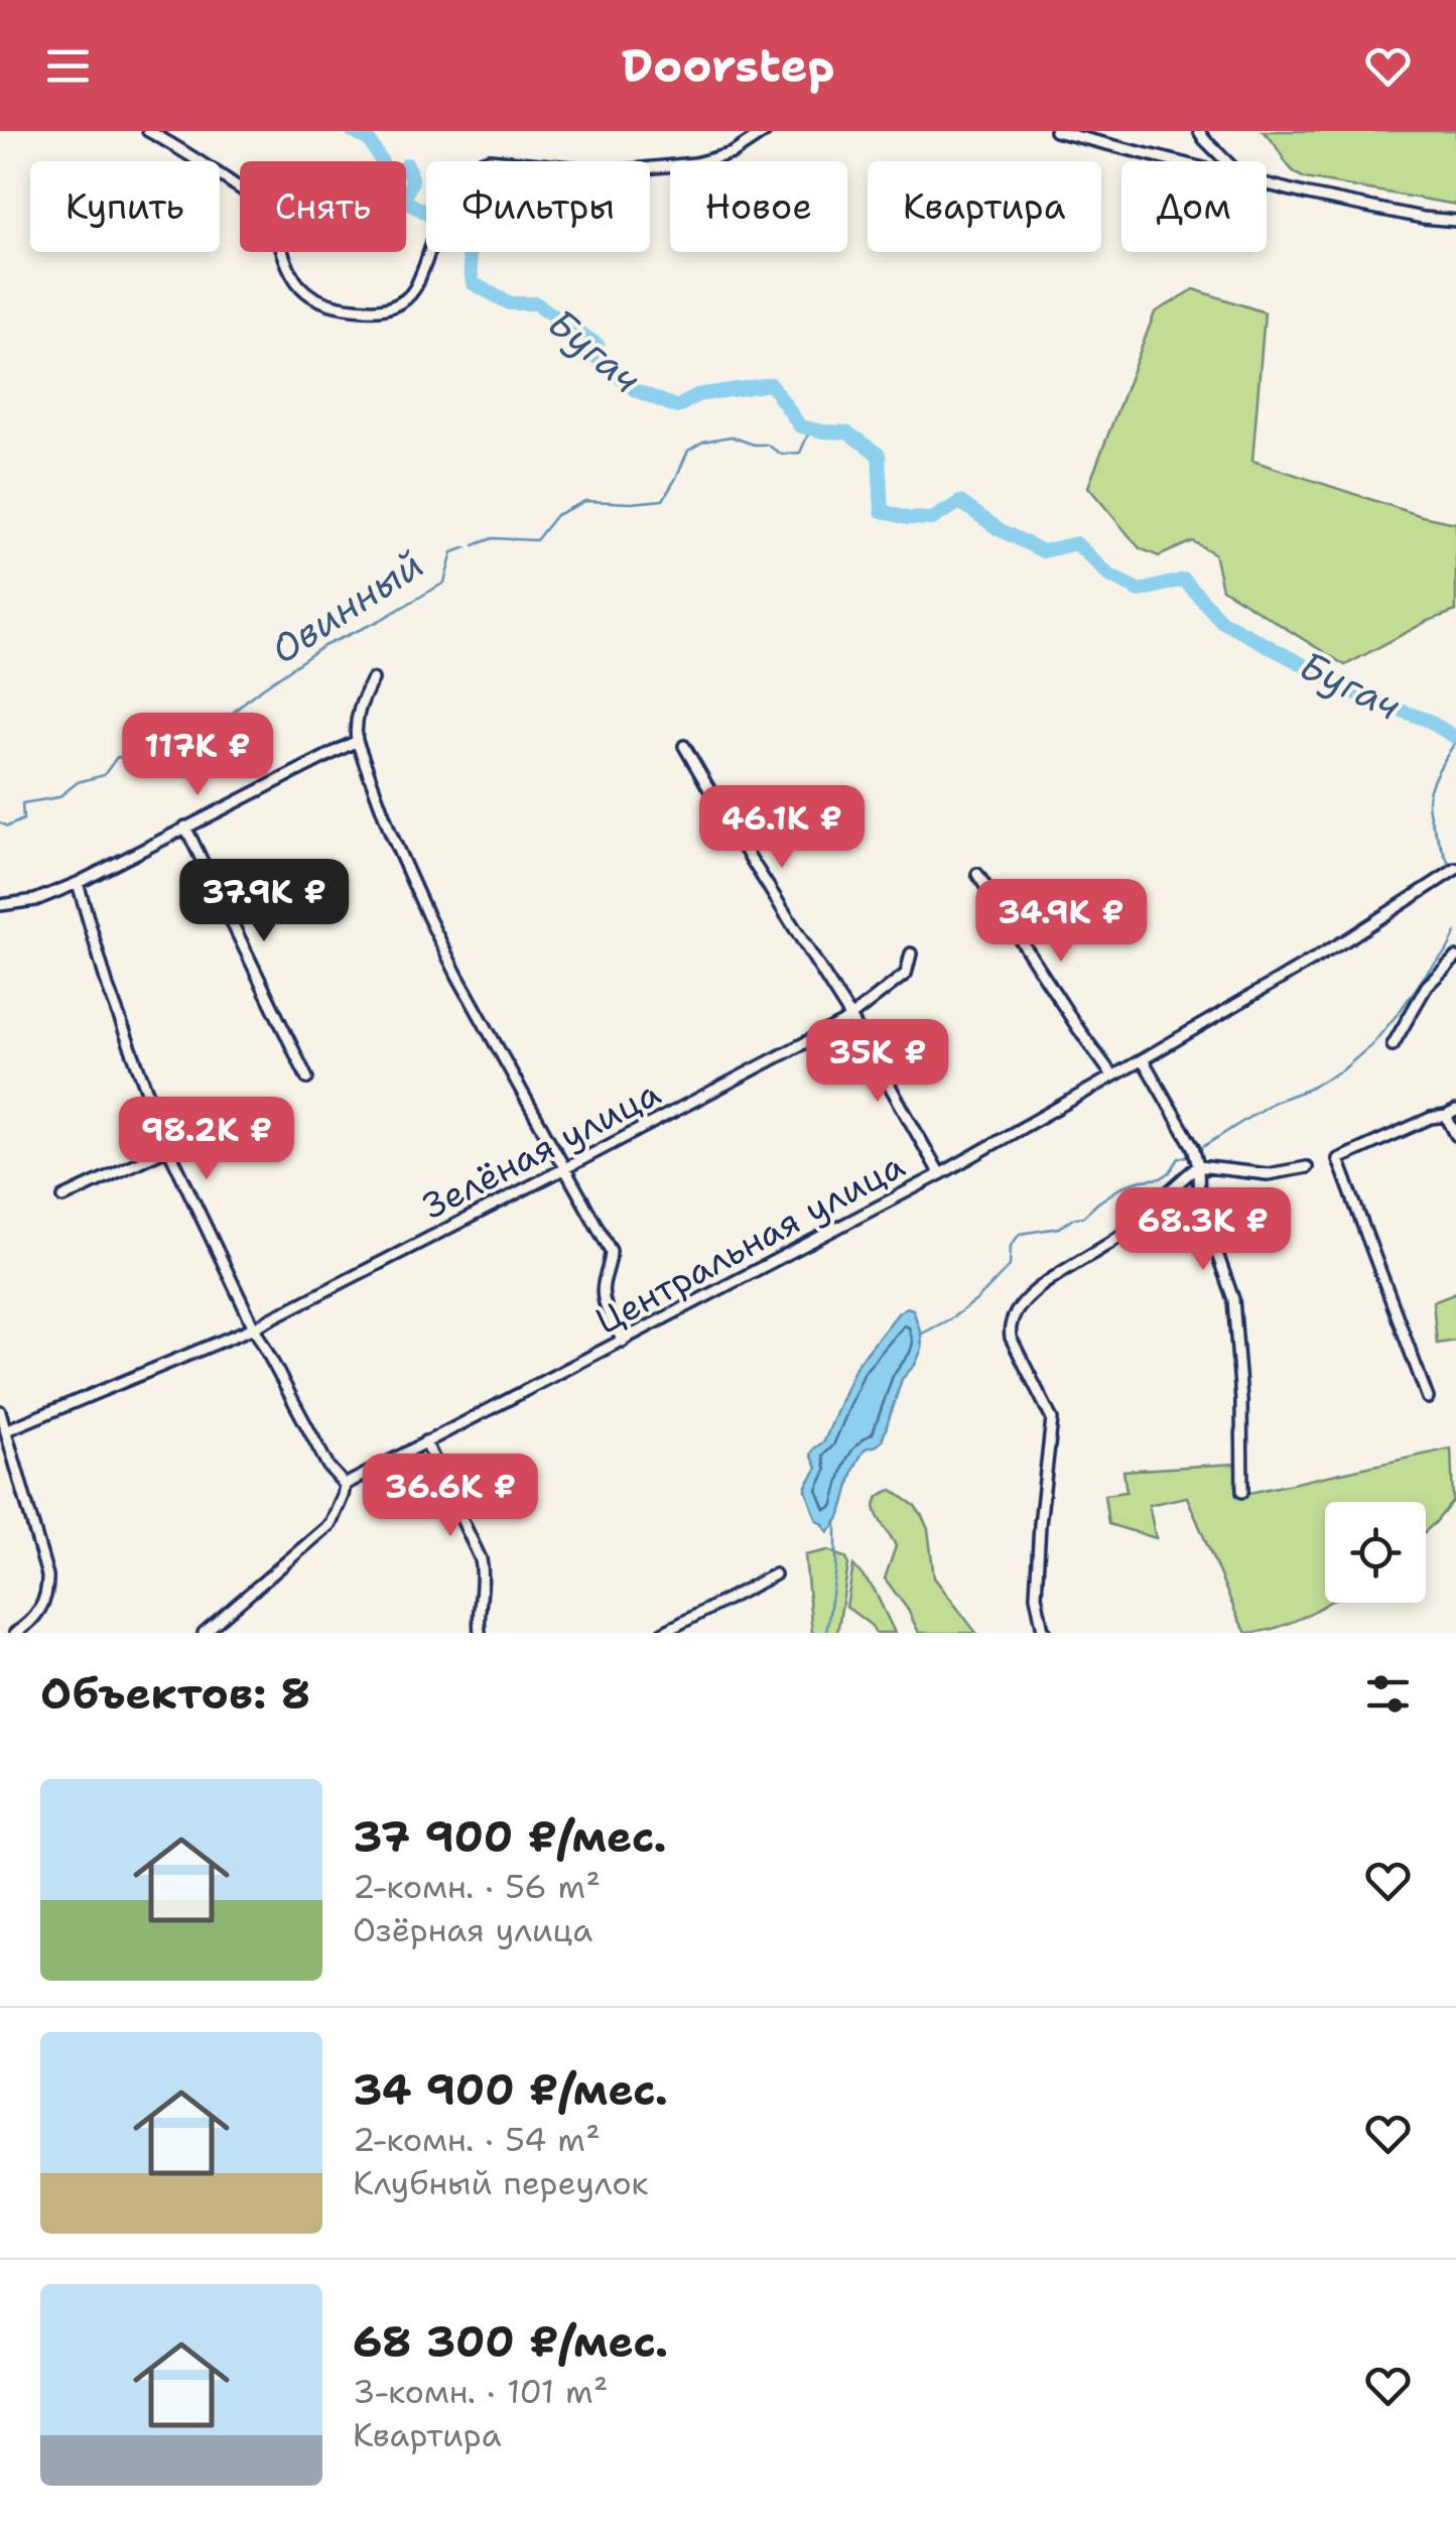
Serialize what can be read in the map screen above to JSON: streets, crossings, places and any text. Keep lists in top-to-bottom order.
{
  "streets": {
    "street": ["Зелёная улица", "Центральная улица"]
  },
  "water": ["Бугач", "Овинный"],
  "page": {
    "header": "Doorstep",
    "chip": [
      "Купить",
      "Снять",
      "Фильтры",
      "Новое",
      "Квартира",
      "Дом"
    ],
    "price": [
      "117K ₽",
      "46.1K ₽",
      "37.9K ₽",
      "34.9K ₽",
      "35K ₽",
      "98.2K ₽",
      "68.3K ₽",
      "36.6K ₽"
    ],
    "heading": "Объектов: 8",
    "list": [
      {
        "name": "37 900 ₽/мес.",
        "note": "2-комн. · 56 m² · Озёрная улица"
      },
      {
        "name": "34 900 ₽/мес.",
        "note": "2-комн. · 54 m² · Клубный переулок"
      },
      {
        "name": "68 300 ₽/мес.",
        "note": "3-комн. · 101 m² · Квартира"
      }
    ]
  }
}
